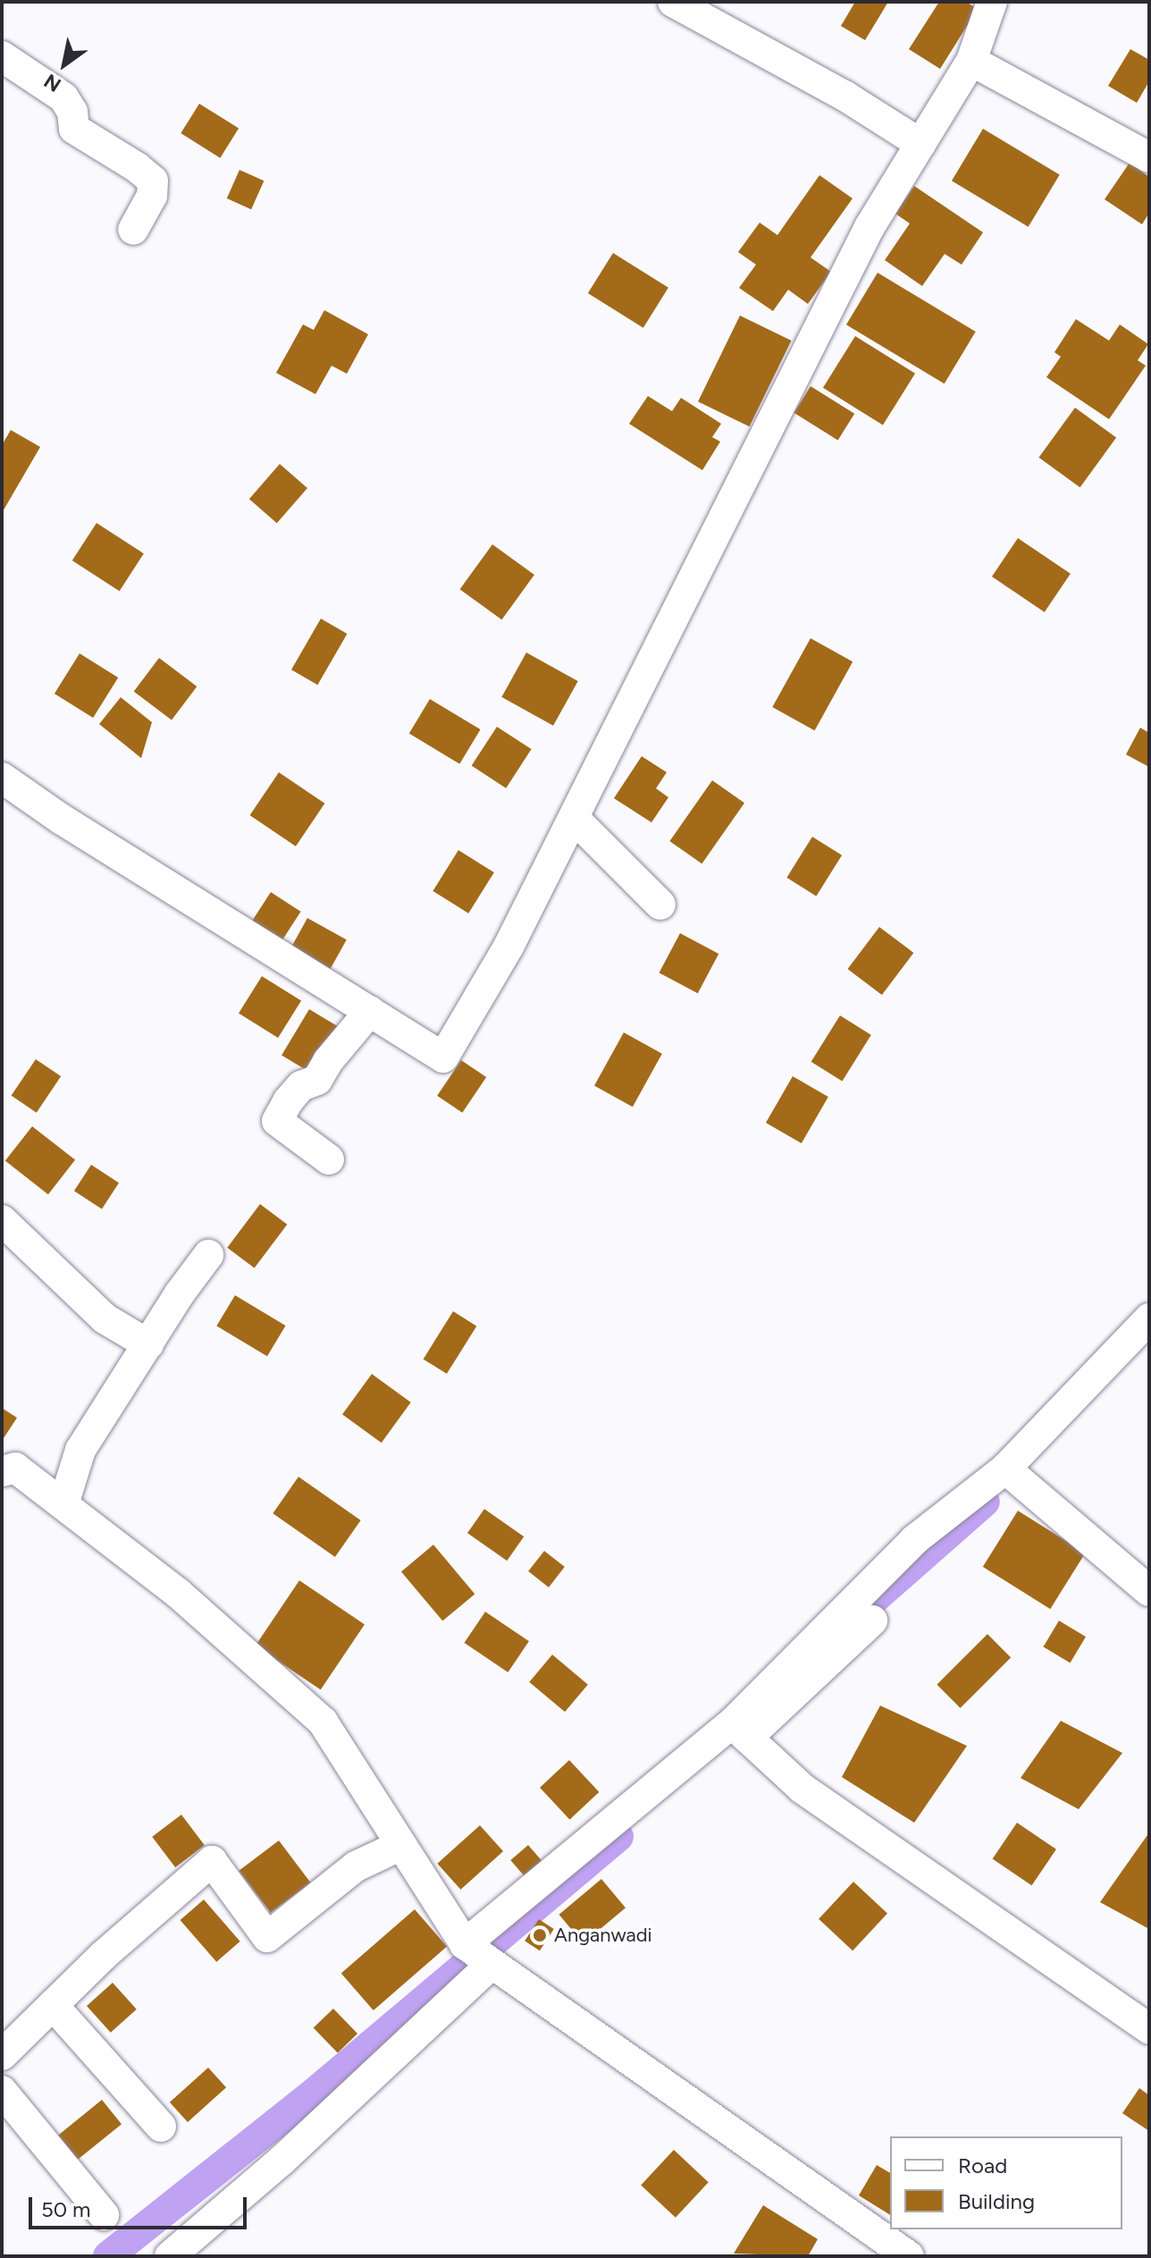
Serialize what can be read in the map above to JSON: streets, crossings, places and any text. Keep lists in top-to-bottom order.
{
  "places": ["Anganwadi"],
  "legend": ["Road", "Building"],
  "scale_bar": "50 m",
  "north": "bottom left"
}
